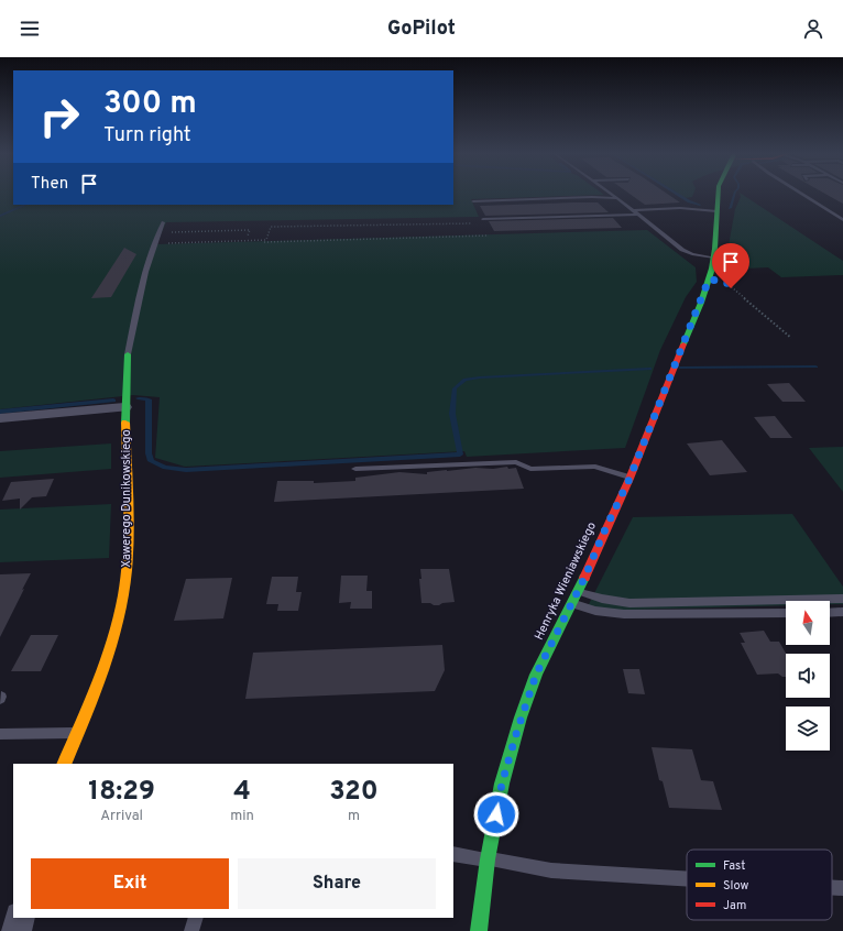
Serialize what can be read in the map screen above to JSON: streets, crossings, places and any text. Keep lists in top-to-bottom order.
{
  "streets": {
    "street": ["Xawerego Dunikowskiego", "Henryka Wieniawskiego"]
  },
  "legend": ["Fast", "Slow", "Jam"],
  "north": "top",
  "page": {
    "header": "GoPilot",
    "turn": ["300 m", "Turn right"],
    "then": "Then",
    "eta": [
      "18:29",
      "Arrival",
      "4",
      "min",
      "320",
      "m"
    ],
    "buttons": ["Exit", "Share"]
  }
}
